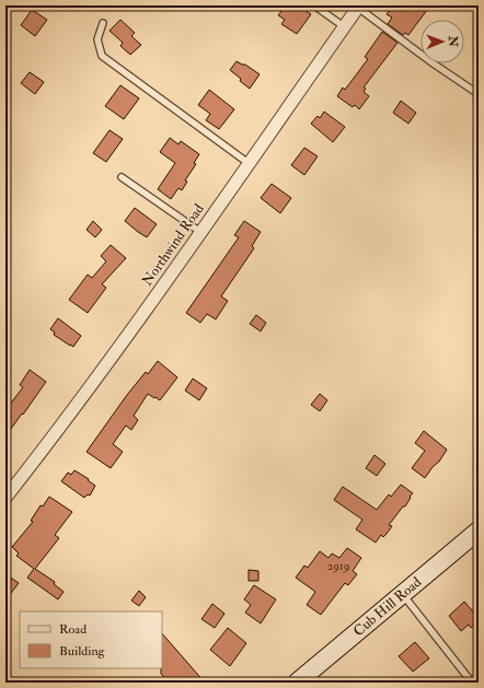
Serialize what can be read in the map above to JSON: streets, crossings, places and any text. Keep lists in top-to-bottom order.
{
  "streets": {
    "street": ["Northwind Road", "Cub Hill Road"]
  },
  "house_numbers": ["2919"],
  "legend": ["Road", "Building"],
  "north": "right"
}
